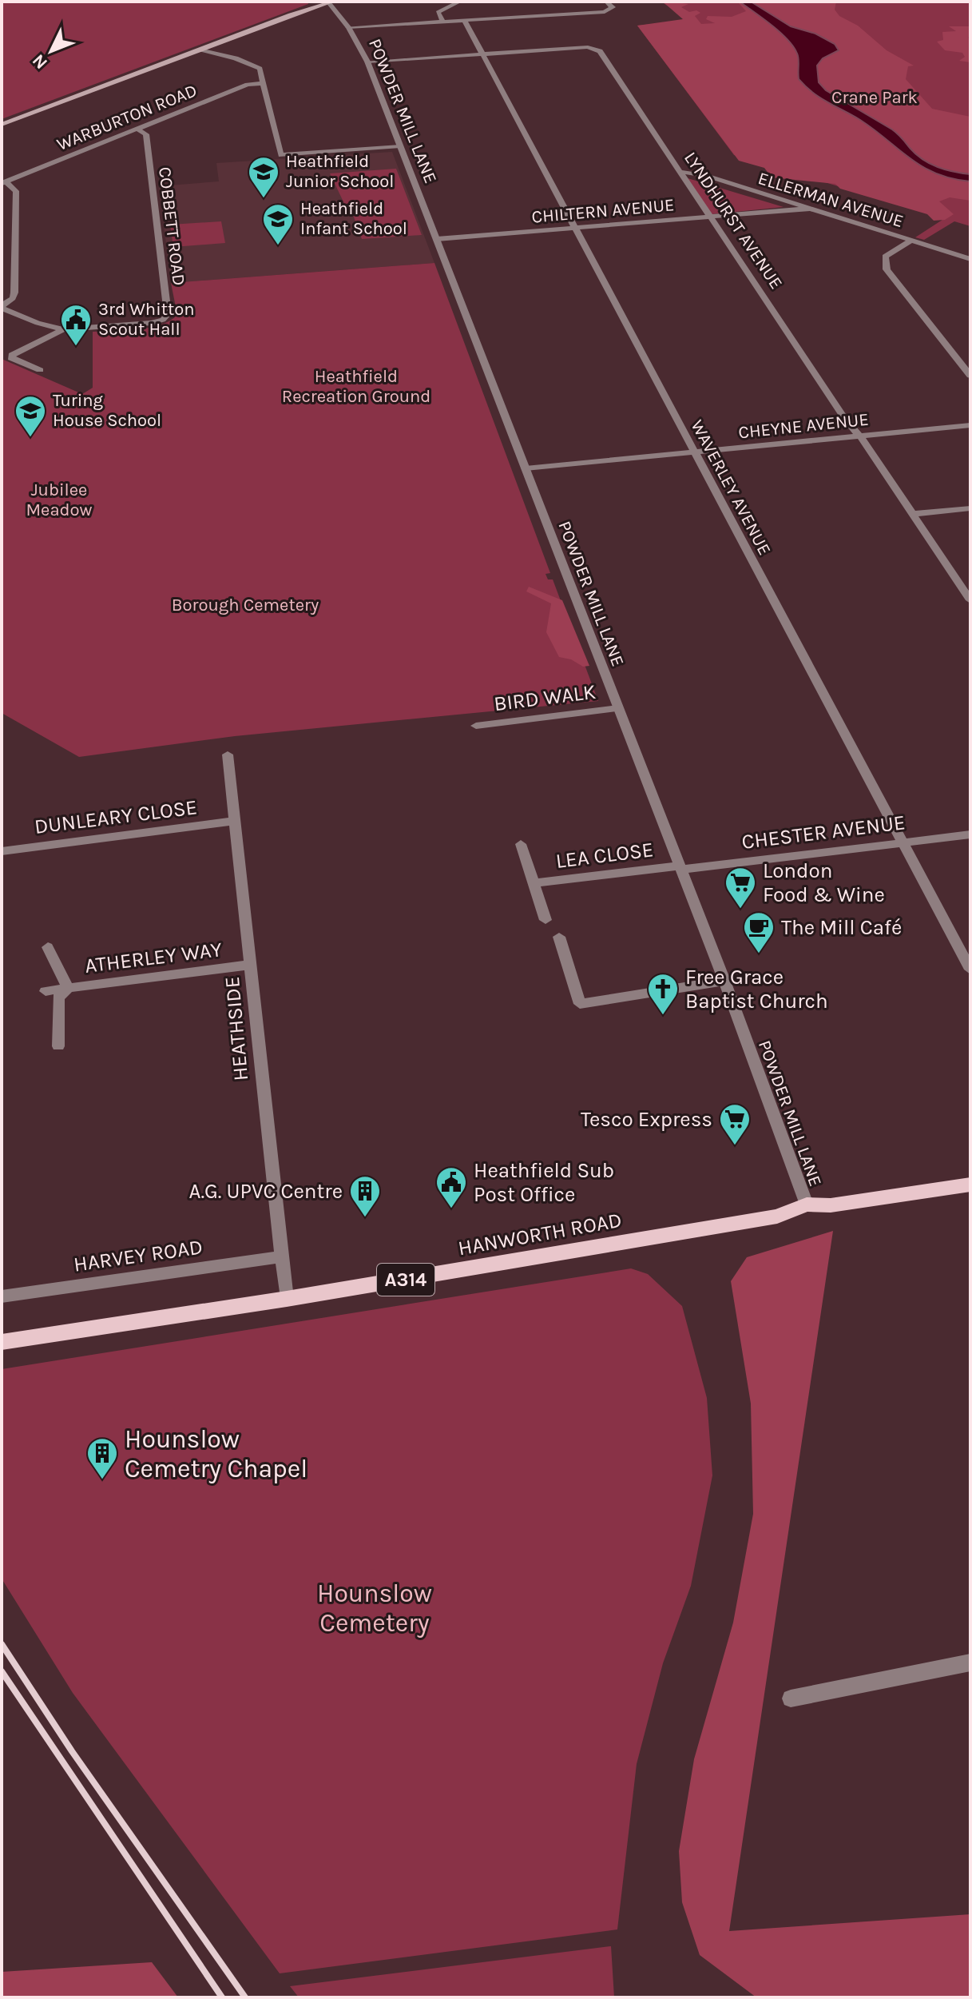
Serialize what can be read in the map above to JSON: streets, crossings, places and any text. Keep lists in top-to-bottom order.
{
  "streets": {
    "main road": ["HANWORTH ROAD", "A314"],
    "street": [
      "POWDER MILL LANE",
      "WARBURTON ROAD",
      "ELLERMAN AVENUE",
      "CHILTERN AVENUE",
      "LYNDHURST AVENUE",
      "COBBETT ROAD",
      "CHEYNE AVENUE",
      "WAVERLEY AVENUE",
      "BIRD WALK",
      "DUNLEARY CLOSE",
      "CHESTER AVENUE",
      "LEA CLOSE",
      "ATHERLEY WAY",
      "HEATHSIDE",
      "HARVEY ROAD"
    ]
  },
  "crossings": [
    ["POWDER MILL LANE", "CHILTERN AVENUE"],
    ["POWDER MILL LANE", "LYNDHURST AVENUE"],
    ["POWDER MILL LANE", "CHEYNE AVENUE"],
    ["POWDER MILL LANE", "BIRD WALK"],
    ["POWDER MILL LANE", "CHESTER AVENUE"],
    ["POWDER MILL LANE", "LEA CLOSE"],
    ["POWDER MILL LANE", "HANWORTH ROAD"],
    ["WARBURTON ROAD", "COBBETT ROAD"],
    ["ELLERMAN AVENUE", "CHILTERN AVENUE"],
    ["ELLERMAN AVENUE", "LYNDHURST AVENUE"],
    ["CHILTERN AVENUE", "LYNDHURST AVENUE"],
    ["CHILTERN AVENUE", "WAVERLEY AVENUE"],
    ["LYNDHURST AVENUE", "CHEYNE AVENUE"],
    ["LYNDHURST AVENUE", "WAVERLEY AVENUE"],
    ["CHEYNE AVENUE", "WAVERLEY AVENUE"],
    ["WAVERLEY AVENUE", "CHESTER AVENUE"],
    ["DUNLEARY CLOSE", "HEATHSIDE"],
    ["CHESTER AVENUE", "LEA CLOSE"],
    ["ATHERLEY WAY", "HEATHSIDE"],
    ["HEATHSIDE", "HANWORTH ROAD"],
    ["HEATHSIDE", "HARVEY ROAD"]
  ],
  "parks": [
    "Crane Park",
    "Heathfield Recreation Ground",
    "Jubilee Meadow",
    "Borough Cemetery",
    "Hounslow Cemetery"
  ],
  "places": {
    "school or university": ["Heathfield Junior School", "Heathfield Infant School", "Turing House School"],
    "public building": ["3rd Whitton Scout Hall", "Heathfield Sub Post Office"],
    "supermarket": ["London Food & Wine", "Tesco Express"],
    "cafe": ["The Mill Café"],
    "church": ["Free Grace Baptist Church"],
    "building": ["A.G. UPVC Centre", "Hounslow Cemetry Chapel"]
  },
  "north": "bottom left"
}
